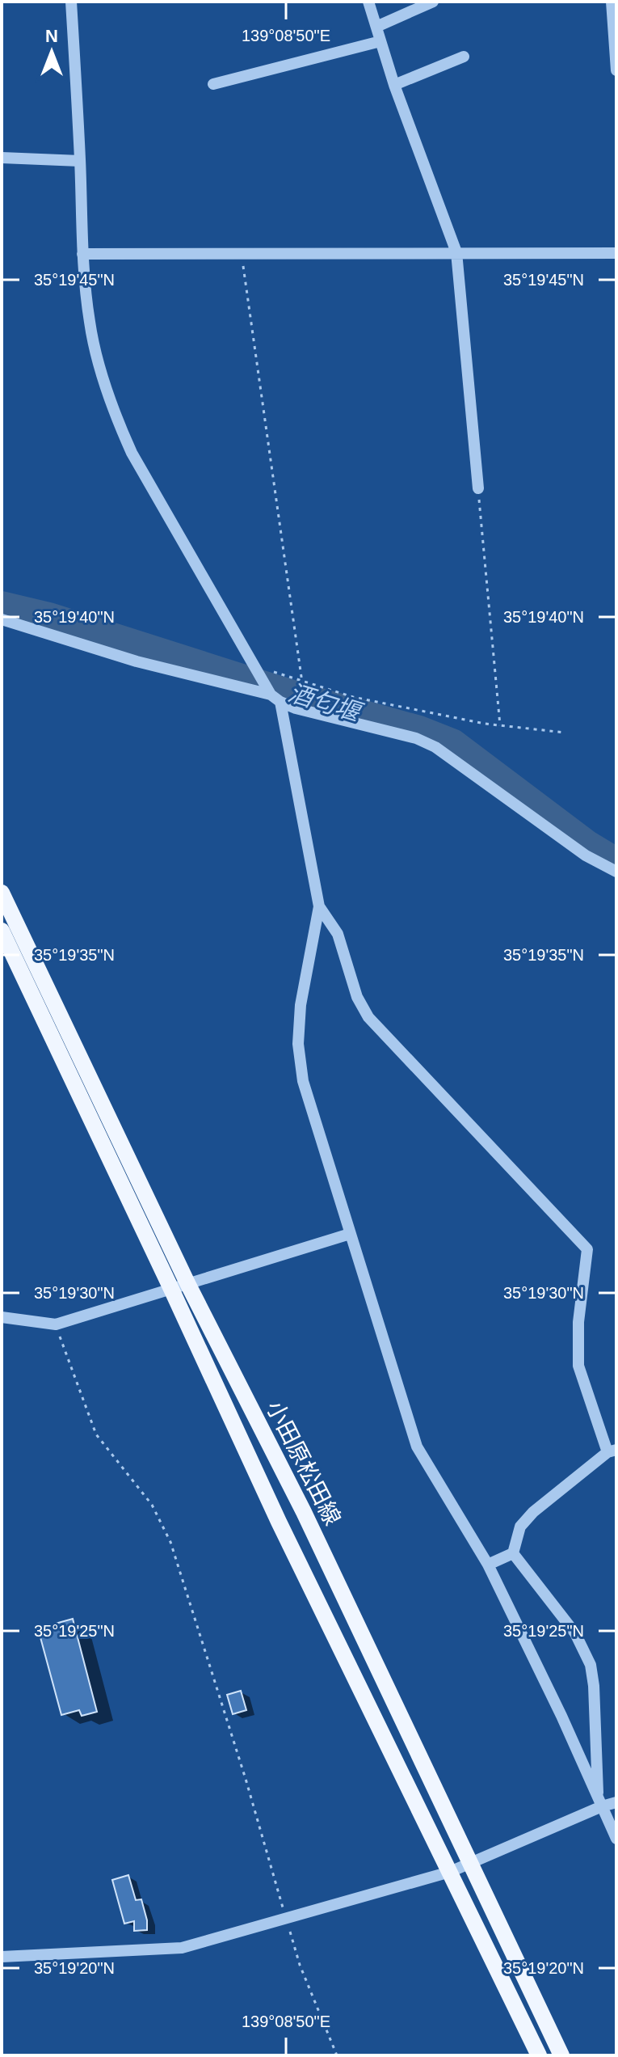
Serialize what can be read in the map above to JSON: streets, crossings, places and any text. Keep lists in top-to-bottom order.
{
  "streets": {
    "main road": ["小田原松田線"]
  },
  "water": ["酒匂堰"],
  "north": "top",
  "coordinates": [
    "139°08'50\"E",
    "35°19'45\"N",
    "35°19'40\"N",
    "35°19'35\"N",
    "35°19'30\"N",
    "35°19'25\"N",
    "35°19'20\"N"
  ]
}
